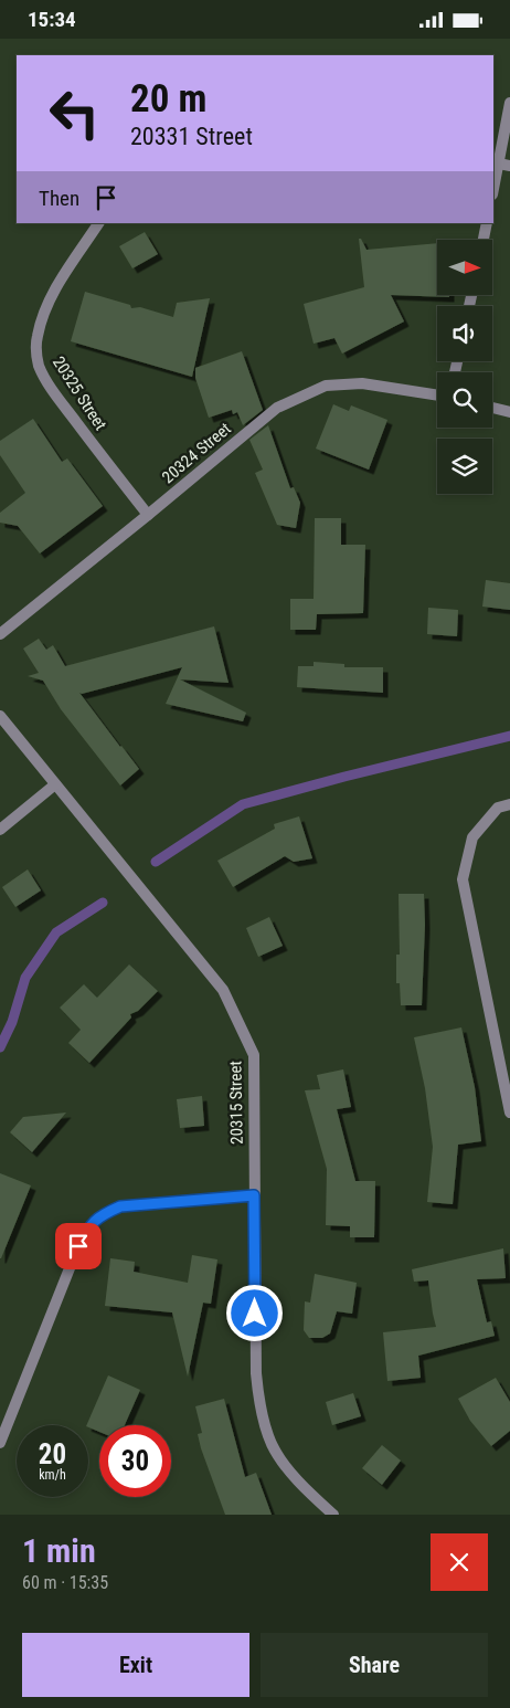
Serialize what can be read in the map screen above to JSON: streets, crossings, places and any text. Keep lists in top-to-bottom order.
{
  "streets": {
    "street": ["20325 Street", "20324 Street", "20315 Street"]
  },
  "crossings": [
    ["20325 Street", "20324 Street"]
  ],
  "north": "right",
  "page": {
    "status": "15:34",
    "turn": ["20 m", "20331 Street"],
    "then": "Then",
    "speed": "20 km/h",
    "limit": "30",
    "heading": ["1 min", "60 m · 15:35"],
    "buttons": ["Exit", "Share"]
  }
}
